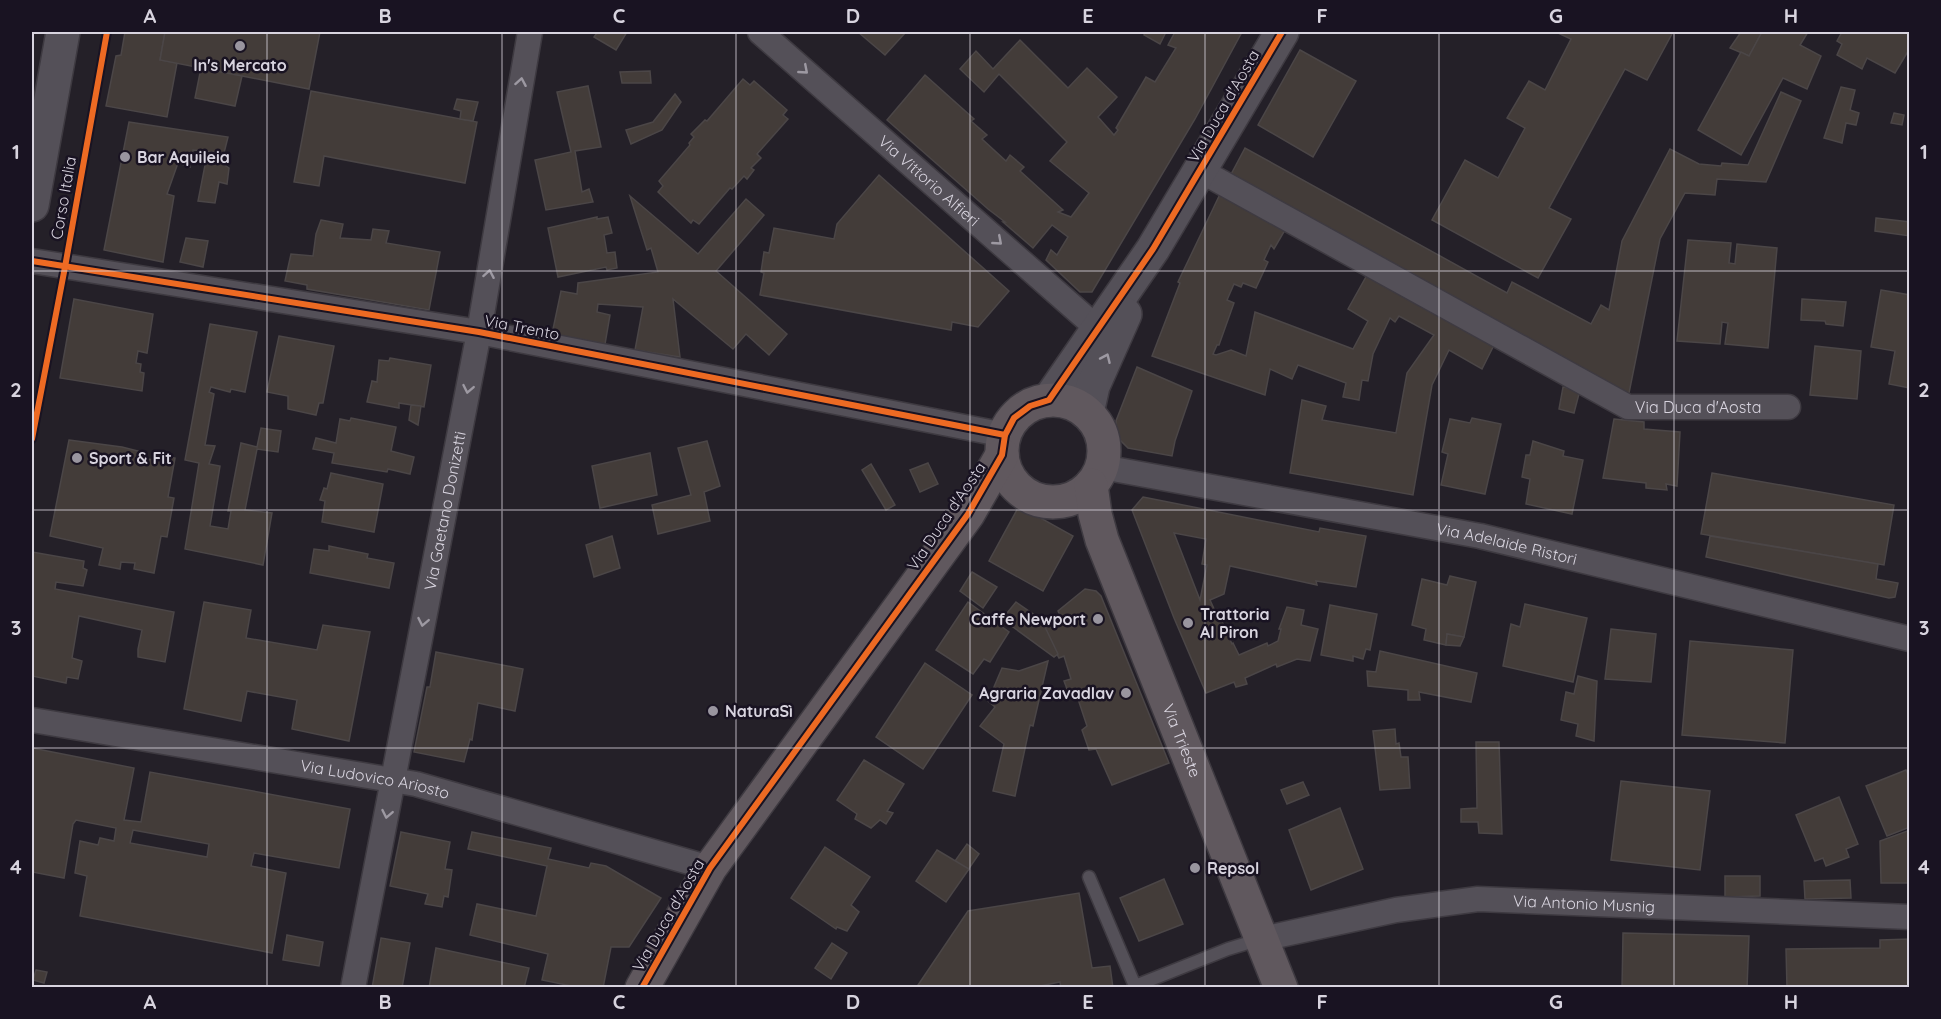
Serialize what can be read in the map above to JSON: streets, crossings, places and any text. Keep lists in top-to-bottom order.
{
  "streets": {
    "main road": ["Via Duca d'Aosta", "Corso Italia", "Via Trieste"],
    "street": [
      "Via Vittorio Alfieri",
      "Via Trento",
      "Via Gaetano Donizetti",
      "Via Adelaide Ristori",
      "Via Ludovico Ariosto",
      "Via Antonio Musnig"
    ]
  },
  "crossings": [
    ["Via Duca d'Aosta", "Via Vittorio Alfieri"],
    ["Via Duca d'Aosta", "Via Trento"],
    ["Via Duca d'Aosta", "Via Adelaide Ristori"],
    ["Via Duca d'Aosta", "Via Trieste"],
    ["Via Duca d'Aosta", "Via Ludovico Ariosto"],
    ["Via Trento", "Via Gaetano Donizetti"],
    ["Via Trento", "Via Adelaide Ristori"],
    ["Via Trento", "Via Trieste"],
    ["Via Gaetano Donizetti", "Via Ludovico Ariosto"],
    ["Via Adelaide Ristori", "Via Trieste"],
    ["Via Trieste", "Via Antonio Musnig"]
  ],
  "one_way": ["Via Vittorio Alfieri"],
  "places": [
    "In's Mercato",
    "Bar Aquileia",
    "Sport & Fit",
    "Caffe Newport",
    "Trattoria Al Piron",
    "Agraria Zavadlav",
    "NaturaSì",
    "Repsol"
  ],
  "grid": {
    "columns": [
      "A",
      "B",
      "C",
      "D",
      "E",
      "F",
      "G",
      "H"
    ],
    "rows": [
      "1",
      "2",
      "3",
      "4"
    ]
  }
}
